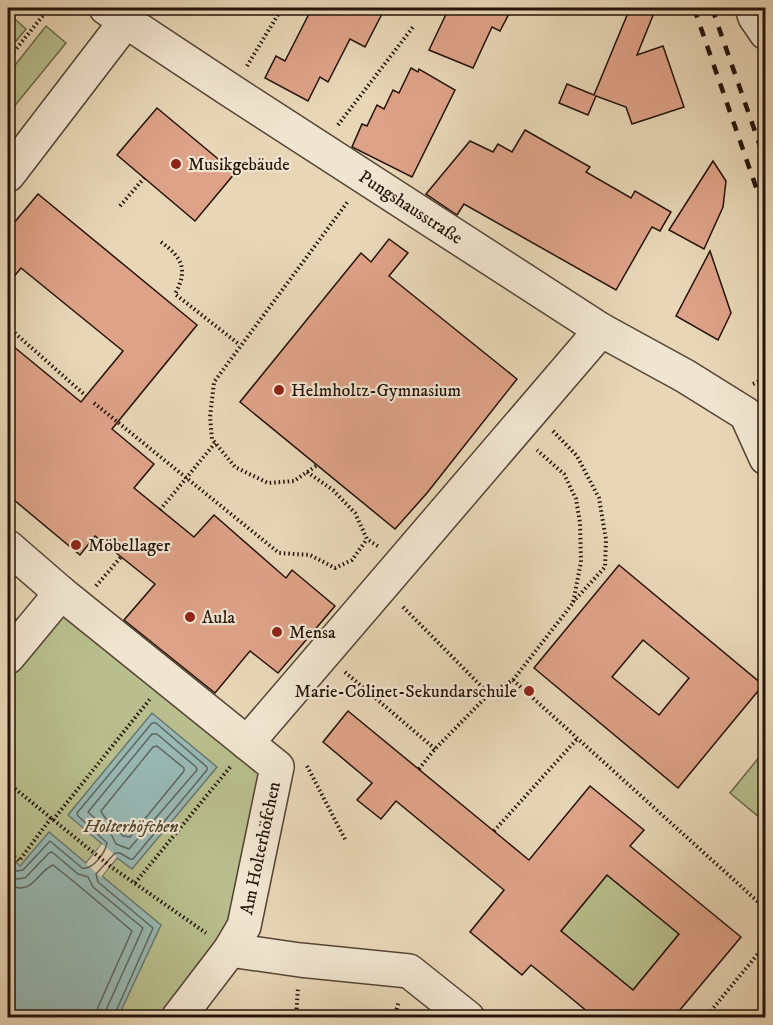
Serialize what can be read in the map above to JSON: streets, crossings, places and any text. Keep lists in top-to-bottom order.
{
  "streets": {
    "street": ["Pungshausstraße", "Am Holterhöfchen"]
  },
  "parks": ["Holterhöfchen"],
  "places": [
    "Musikgebäude",
    "Helmholtz-Gymnasium",
    "Möbellager",
    "Aula",
    "Mensa",
    "Marie-Colinet-Sekundarschule"
  ]
}
